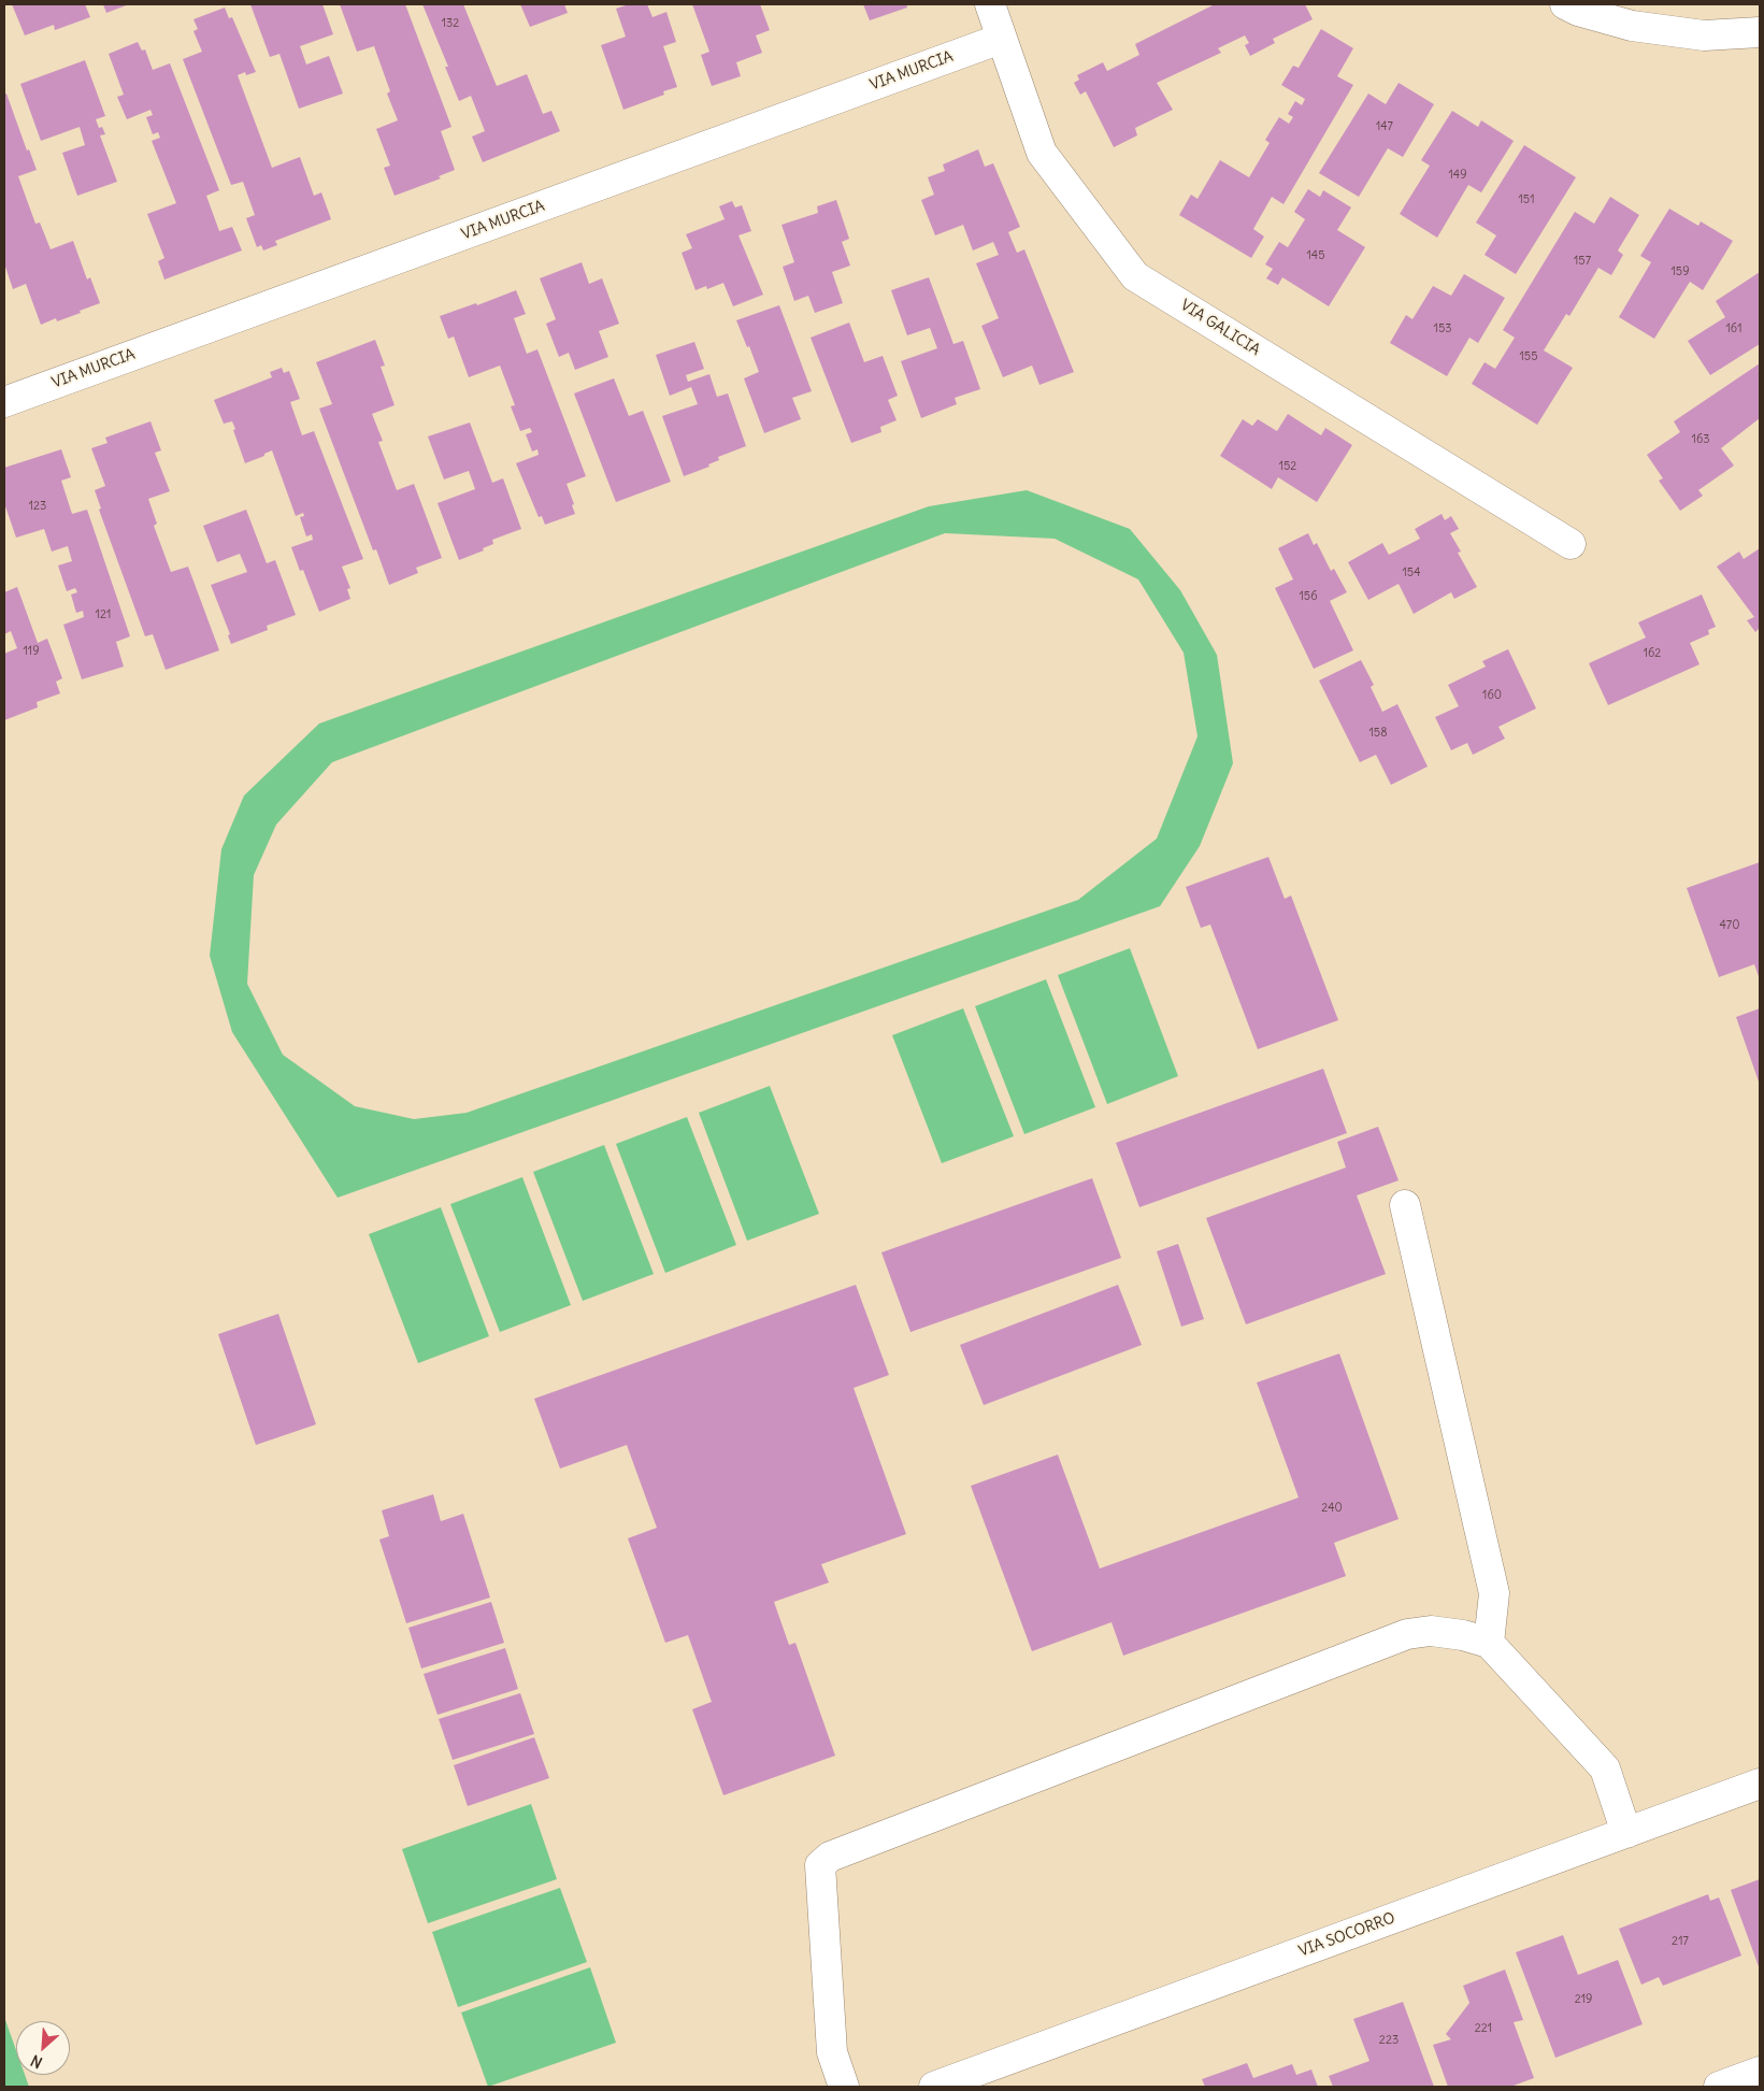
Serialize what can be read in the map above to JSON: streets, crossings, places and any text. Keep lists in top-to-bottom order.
{
  "streets": {
    "street": ["VIA MURCIA", "VIA GALICIA", "VIA SOCORRO"]
  },
  "crossings": [
    ["VIA MURCIA", "VIA GALICIA"]
  ],
  "house_numbers": [
    "132",
    "147",
    "149",
    "151",
    "145",
    "157",
    "159",
    "153",
    "161",
    "155",
    "163",
    "152",
    "123",
    "154",
    "156",
    "121",
    "119",
    "162",
    "160",
    "158",
    "470",
    "240",
    "217",
    "219",
    "221",
    "223"
  ],
  "north": "bottom left"
}
